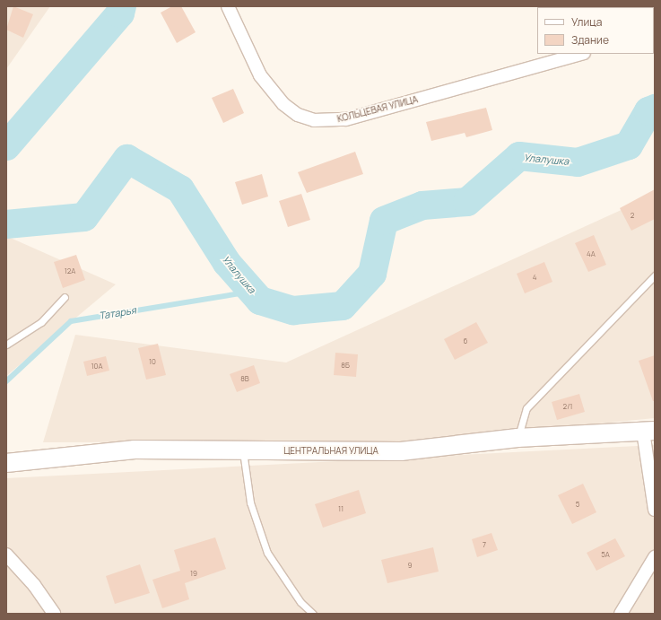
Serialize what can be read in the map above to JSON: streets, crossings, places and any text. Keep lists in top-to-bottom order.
{
  "streets": {
    "street": ["КОЛЬЦЕВАЯ УЛИЦА", "ЦЕНТРАЛЬНАЯ УЛИЦА"]
  },
  "water": ["Улалушка", "Татарья"],
  "house_numbers": [
    "2",
    "4А",
    "12А",
    "4",
    "6",
    "10",
    "8Б",
    "10А",
    "8В",
    "2/1",
    "5",
    "11",
    "7",
    "5А",
    "9",
    "19"
  ],
  "legend": ["Улица", "Здание"]
}
